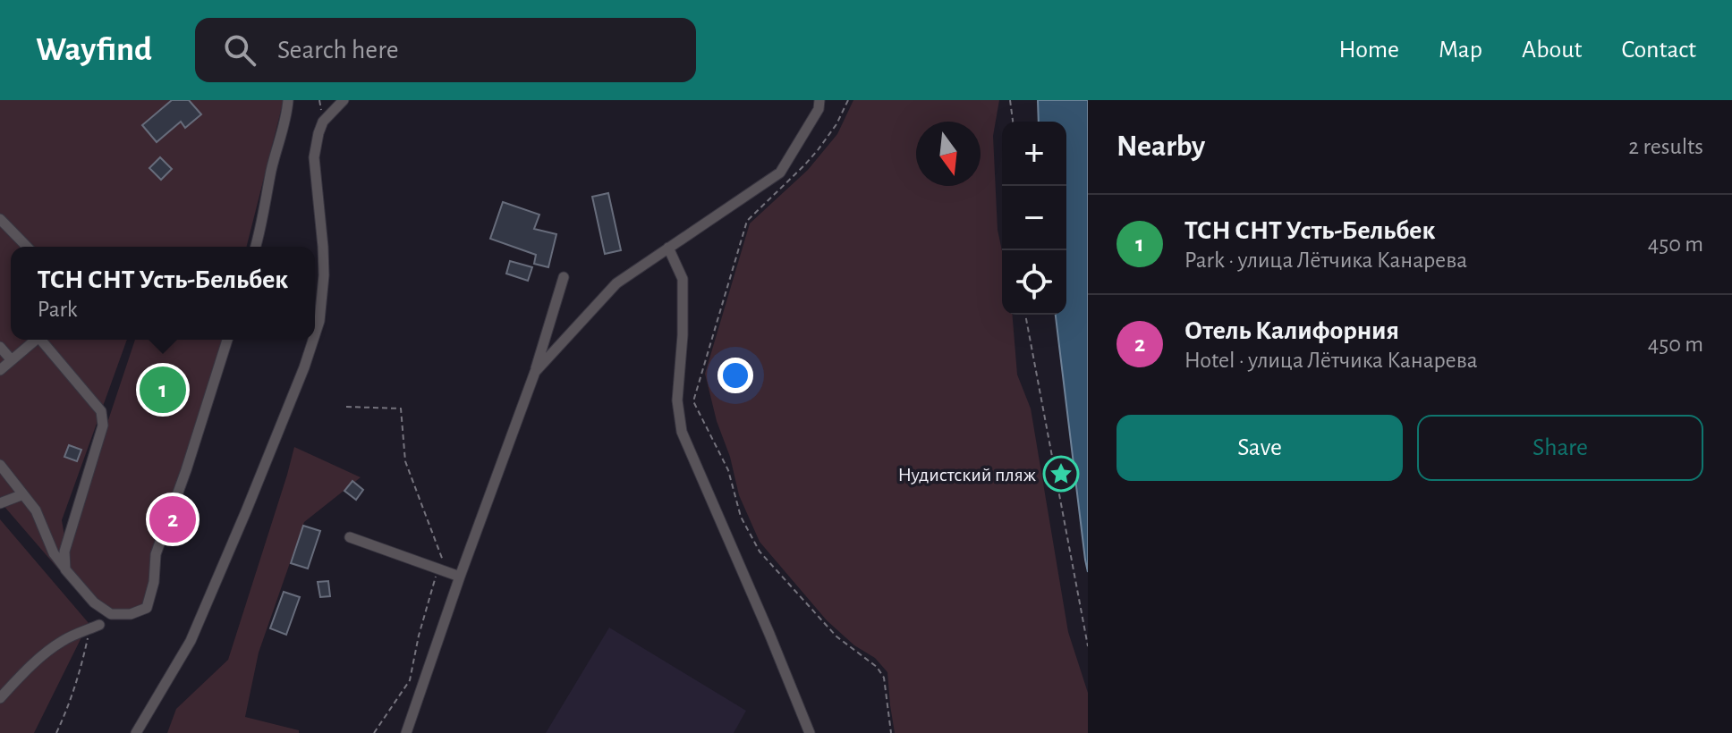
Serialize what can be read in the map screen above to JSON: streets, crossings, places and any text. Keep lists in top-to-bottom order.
{
  "places": {
    "place": ["Нудистский пляж"]
  },
  "north": "bottom",
  "page": {
    "header": "Wayfind",
    "search": "Search here",
    "nav": [
      "Home",
      "Map",
      "About",
      "Contact"
    ],
    "heading": ["Nearby", "2 results"],
    "map_buttons": ["+", "−"],
    "list": [
      {
        "mark": "1",
        "name": "ТСН СНТ Усть-Бельбек",
        "note": "Park · улица Лётчика Канарева",
        "value": "450 m"
      },
      {
        "mark": "2",
        "name": "Отель Калифорния",
        "note": "Hotel · улица Лётчика Канарева",
        "value": "450 m"
      }
    ],
    "popup": ["ТСН СНТ Усть-Бельбек", "Park"],
    "pins": ["1", "2"],
    "buttons": ["Save", "Share"]
  }
}
